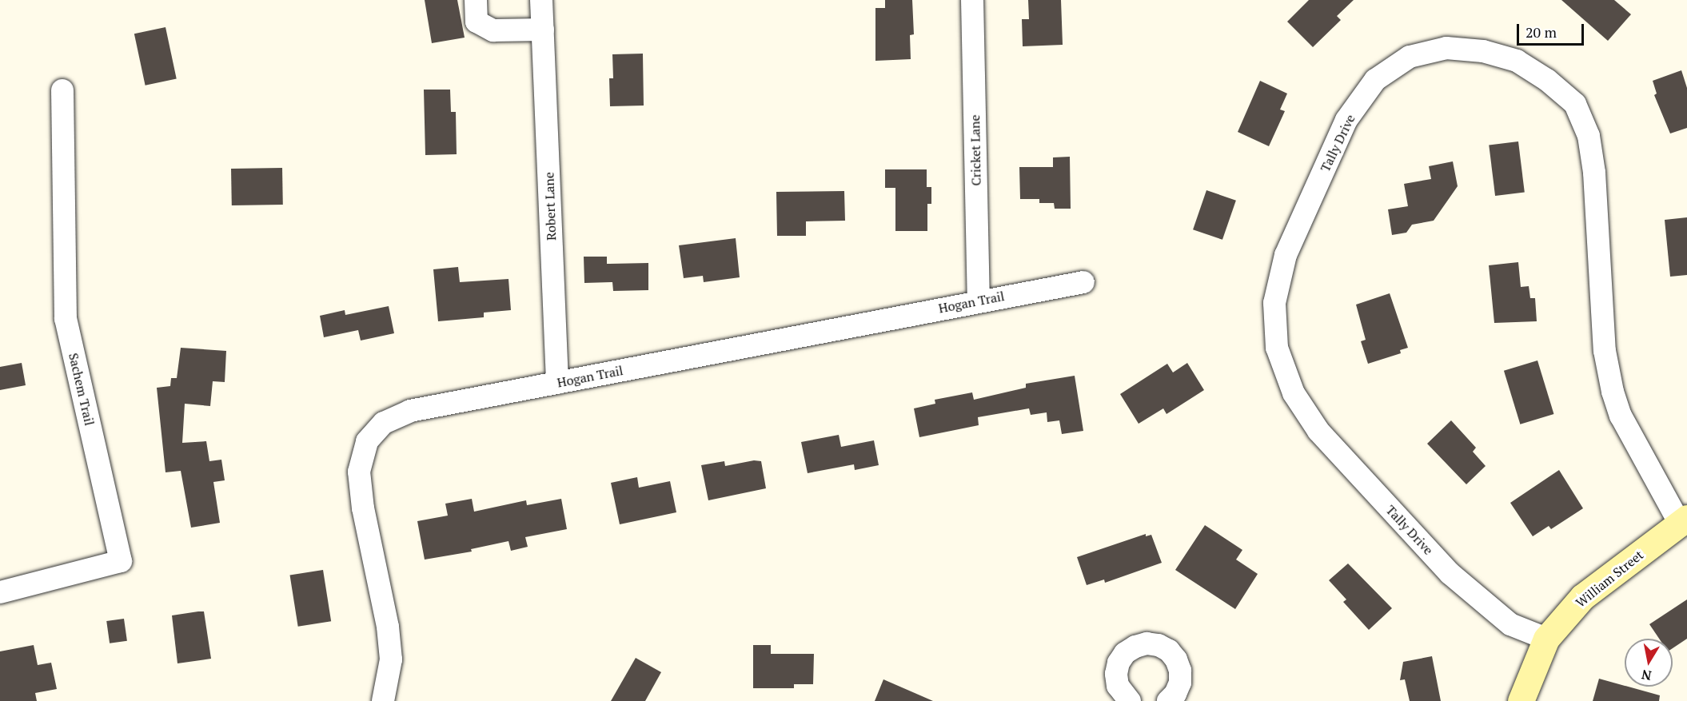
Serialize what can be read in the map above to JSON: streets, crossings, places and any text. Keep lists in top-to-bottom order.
{
  "streets": {
    "street": [
      "Tally Drive",
      "Cricket Lane",
      "Robert Lane",
      "Hogan Trail",
      "Sachem Trail",
      "William Street"
    ]
  },
  "crossings": [
    ["Tally Drive", "William Street"],
    ["Cricket Lane", "Hogan Trail"],
    ["Robert Lane", "Hogan Trail"]
  ],
  "scale_bar": "20 m",
  "north": "bottom"
}
